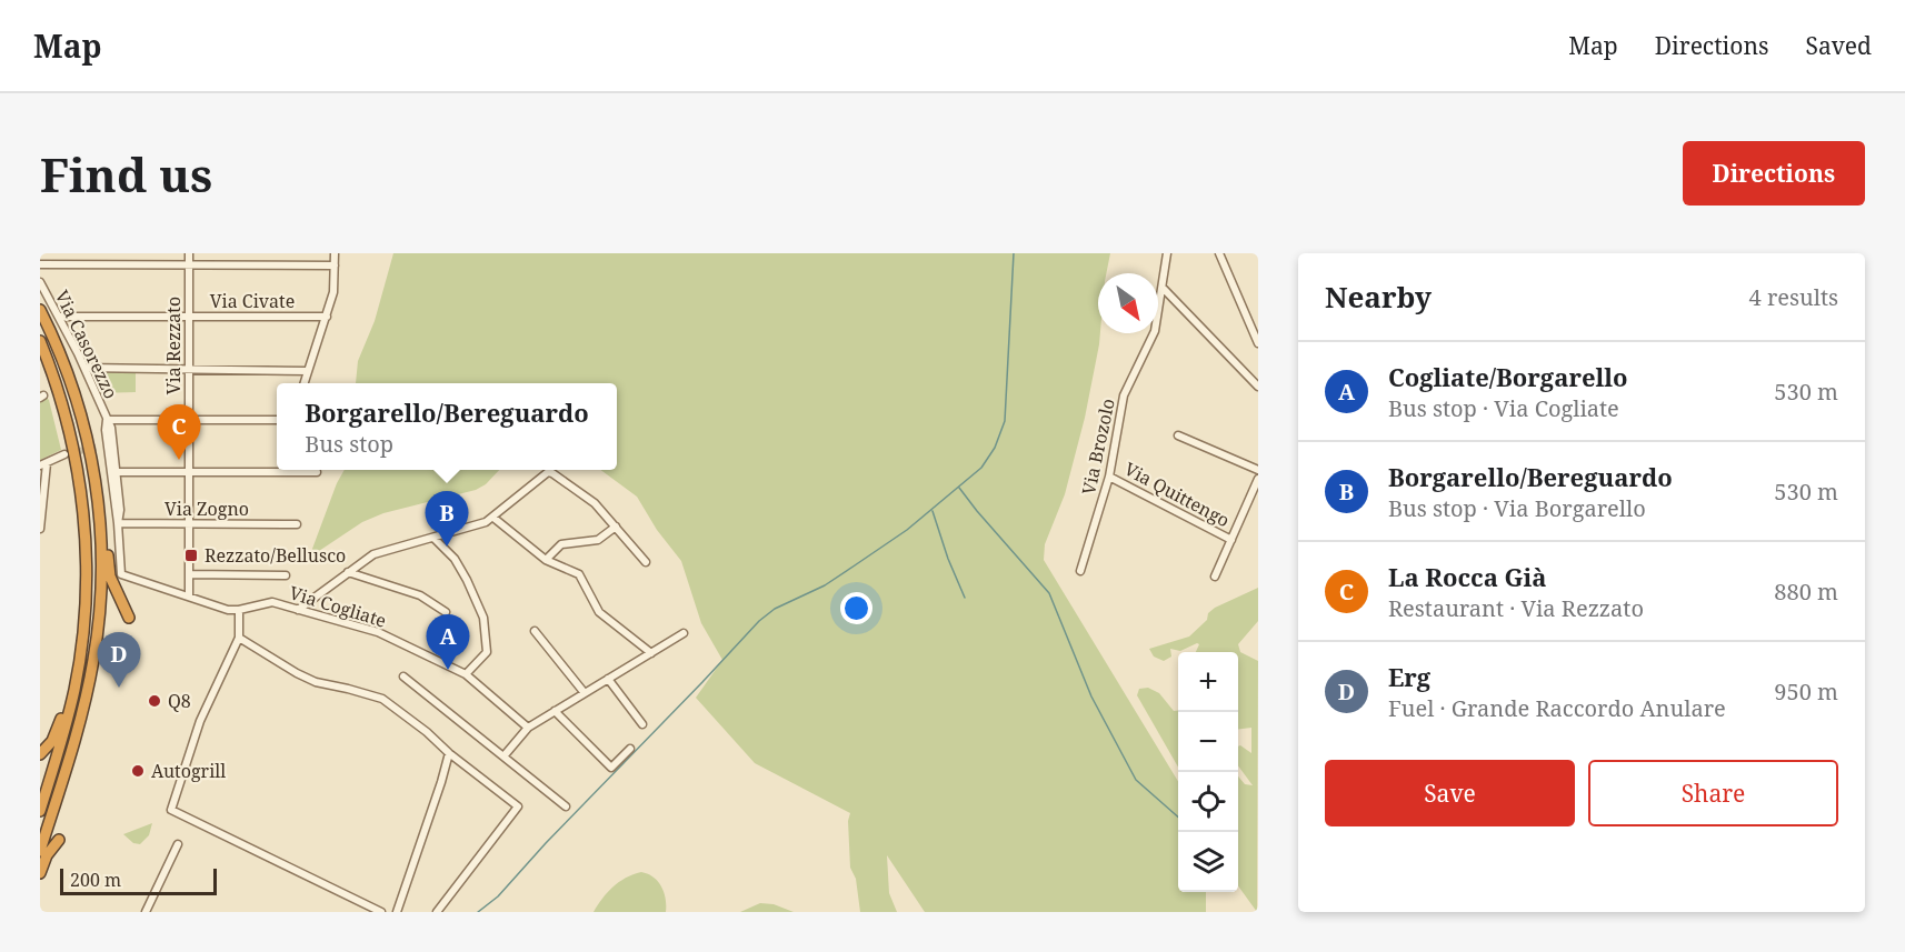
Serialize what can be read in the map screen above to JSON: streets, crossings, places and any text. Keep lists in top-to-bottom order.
{
  "streets": {
    "street": [
      "Via Civate",
      "Via Casorezzo",
      "Via Rezzato",
      "Via Brozolo",
      "Via Quittengo",
      "Via Zogno",
      "Via Cogliate"
    ]
  },
  "crossings": [
    ["Via Civate", "Via Casorezzo"],
    ["Via Civate", "Via Rezzato"],
    ["Via Casorezzo", "Via Zogno"],
    ["Via Casorezzo", "Via Cogliate"],
    ["Via Rezzato", "Via Zogno"],
    ["Via Rezzato", "Via Cogliate"],
    ["Via Brozolo", "Via Quittengo"]
  ],
  "places": {
    "transit": ["Rezzato/Bellusco"],
    "other": ["Q8", "Autogrill"]
  },
  "scale_bar": "200 m",
  "north": "bottom right",
  "page": {
    "header": "Map",
    "nav": ["Map", "Directions", "Saved"],
    "buttons": [
      "Directions",
      ["Save", "Share"]
    ],
    "title": "Find us",
    "heading": ["Nearby", "4 results"],
    "list": [
      {
        "mark": "A",
        "name": "Cogliate/Borgarello",
        "note": "Bus stop · Via Cogliate",
        "value": "530 m"
      },
      {
        "mark": "B",
        "name": "Borgarello/Bereguardo",
        "note": "Bus stop · Via Borgarello",
        "value": "530 m"
      },
      {
        "mark": "C",
        "name": "La Rocca Già",
        "note": "Restaurant · Via Rezzato",
        "value": "880 m"
      },
      {
        "mark": "D",
        "name": "Erg",
        "note": "Fuel · Grande Raccordo Anulare",
        "value": "950 m"
      }
    ],
    "popup": ["Borgarello/Bereguardo", "Bus stop"],
    "pins": [
      "C",
      "B",
      "A",
      "D"
    ],
    "map_buttons": ["+", "−"],
    "scale": "200 m"
  }
}
